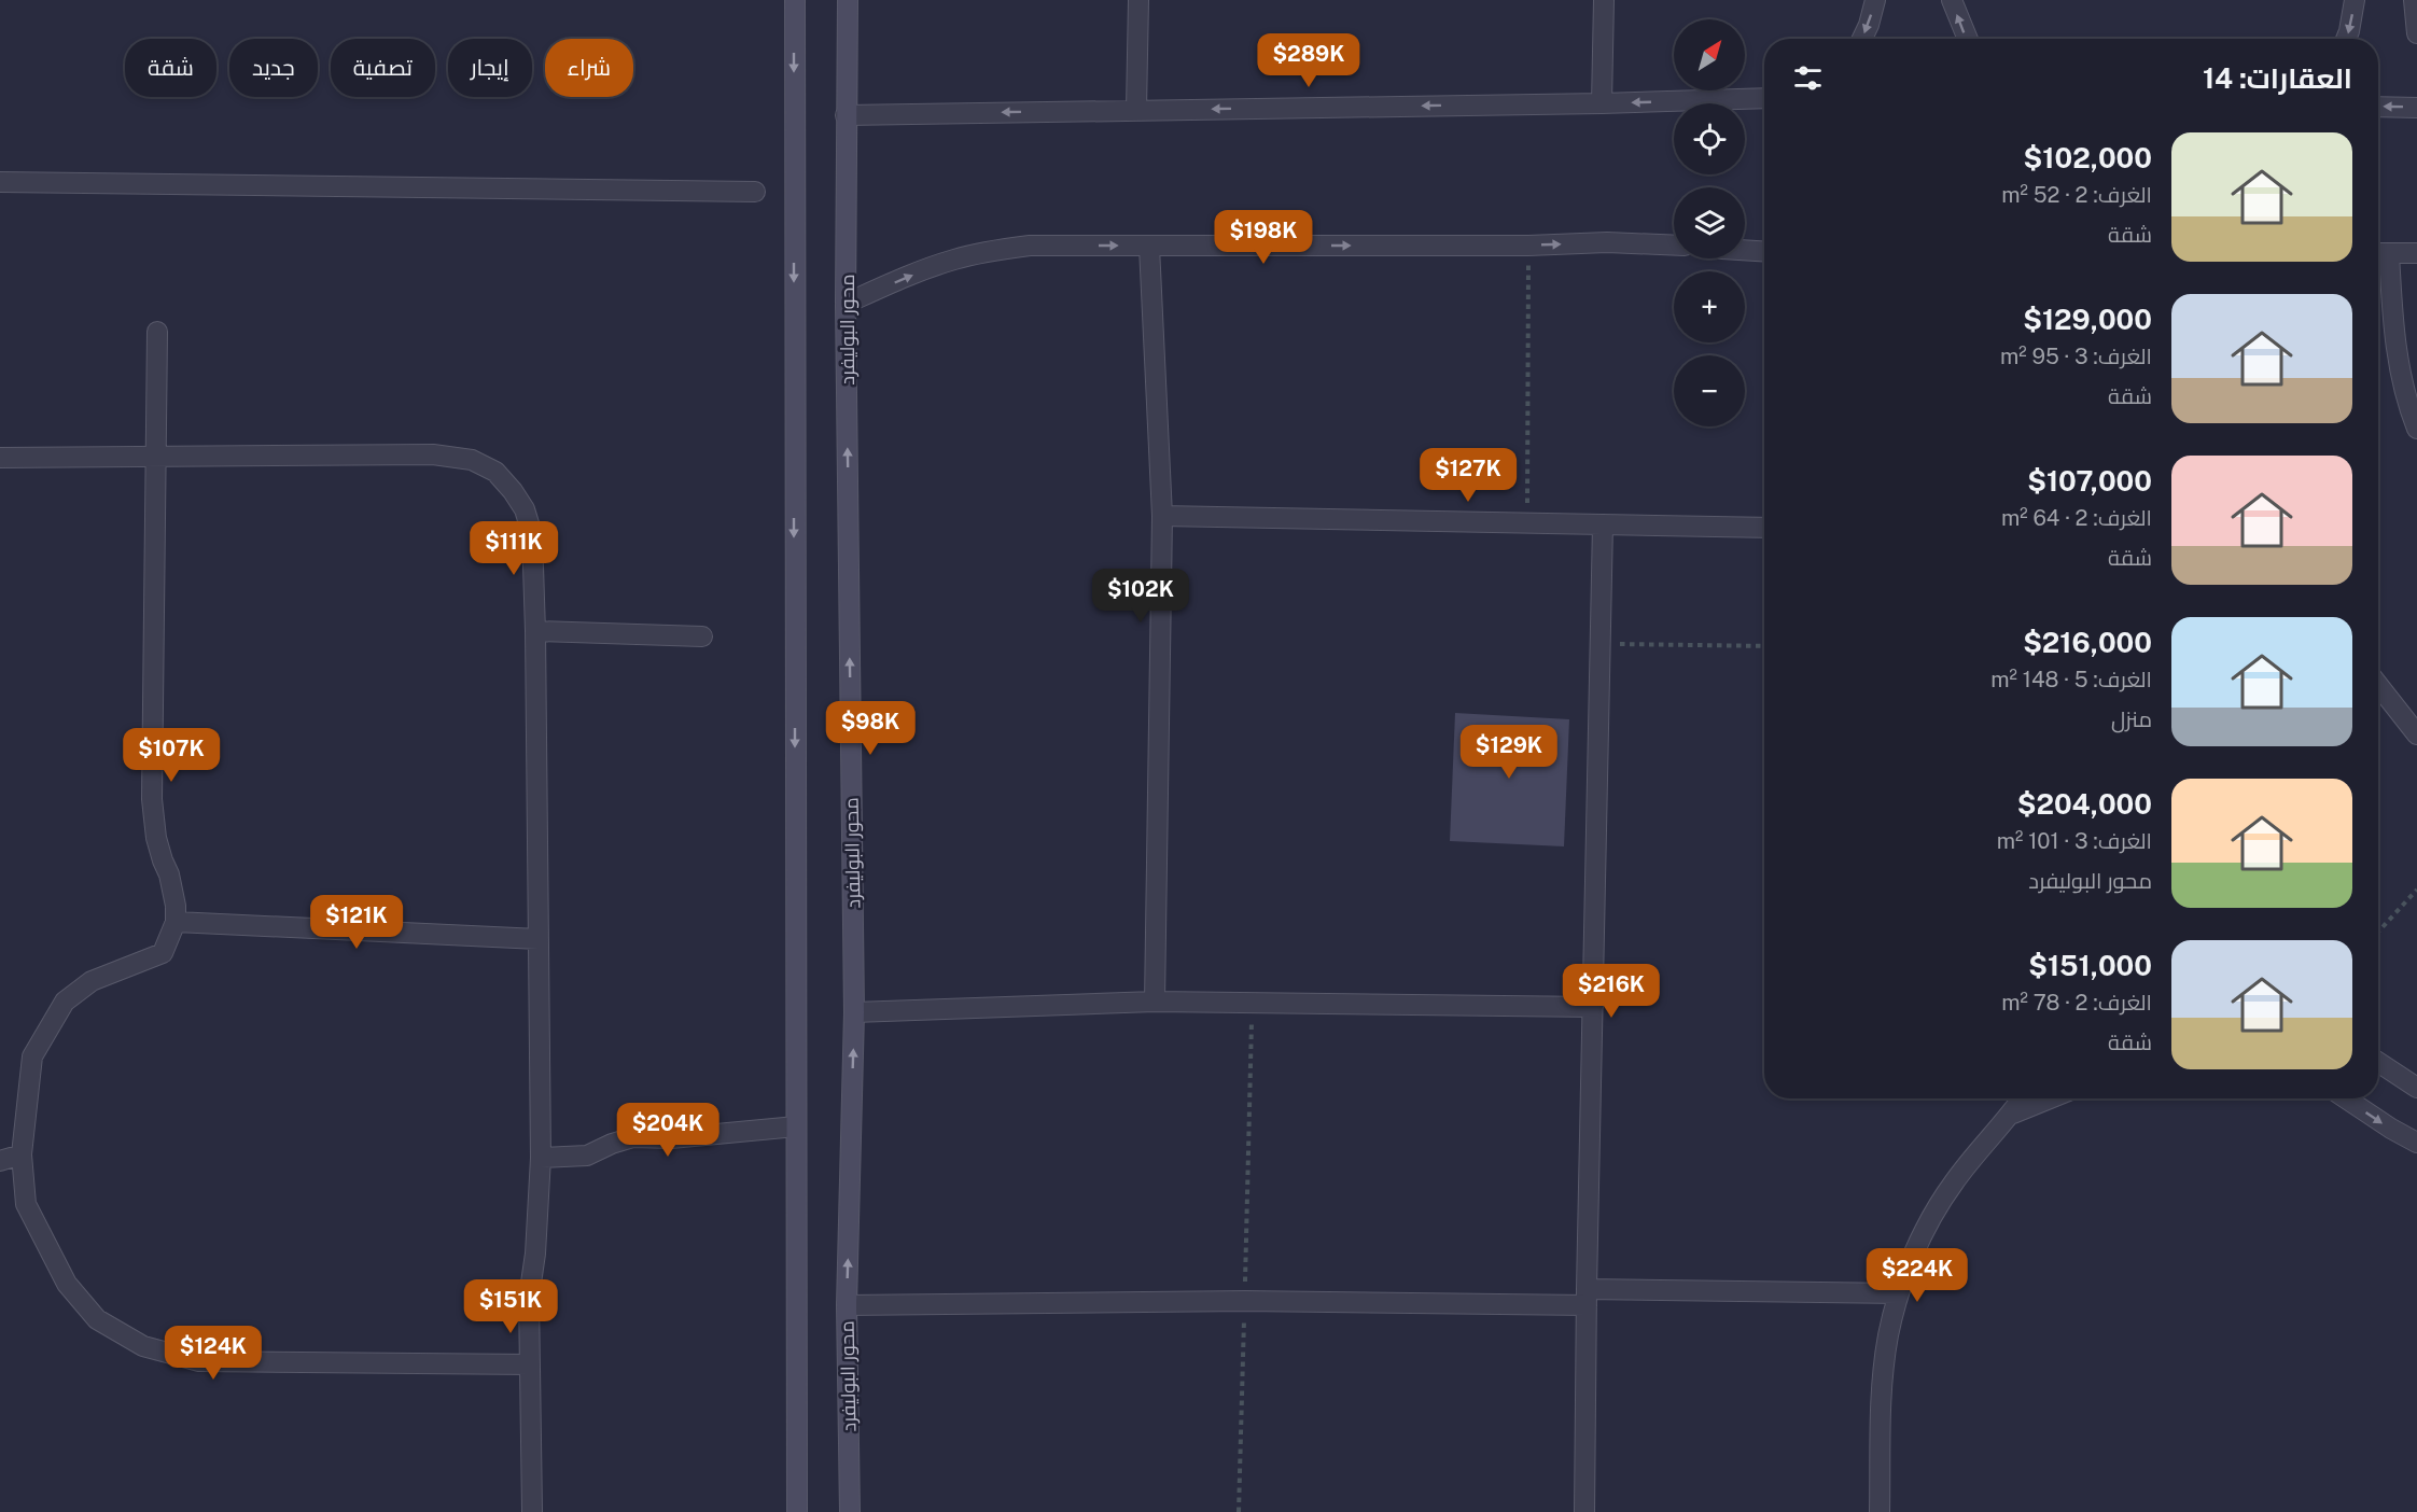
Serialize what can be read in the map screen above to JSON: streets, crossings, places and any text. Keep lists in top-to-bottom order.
{
  "streets": {
    "street": ["محور البوليفرد"]
  },
  "north": "top right",
  "page": {
    "map_buttons": ["+", "−"],
    "price": [
      "$289K",
      "$198K",
      "$127K",
      "$111K",
      "$102K",
      "$98K",
      "$129K",
      "$107K",
      "$121K",
      "$216K",
      "$204K",
      "$224K",
      "$151K",
      "$124K"
    ],
    "chip": [
      "شراء",
      "إيجار",
      "تصفية",
      "جديد",
      "شقة"
    ],
    "heading": "العقارات: 14",
    "list": [
      {
        "name": "$102,000",
        "note": "الغرف: 2 · 52 m² · شقة"
      },
      {
        "name": "$129,000",
        "note": "الغرف: 3 · 95 m² · شقة"
      },
      {
        "name": "$107,000",
        "note": "الغرف: 2 · 64 m² · شقة"
      },
      {
        "name": "$216,000",
        "note": "الغرف: 5 · 148 m² · منزل"
      },
      {
        "name": "$204,000",
        "note": "الغرف: 3 · 101 m² · محور البوليفرد"
      },
      {
        "name": "$151,000",
        "note": "الغرف: 2 · 78 m² · شقة"
      }
    ]
  }
}
